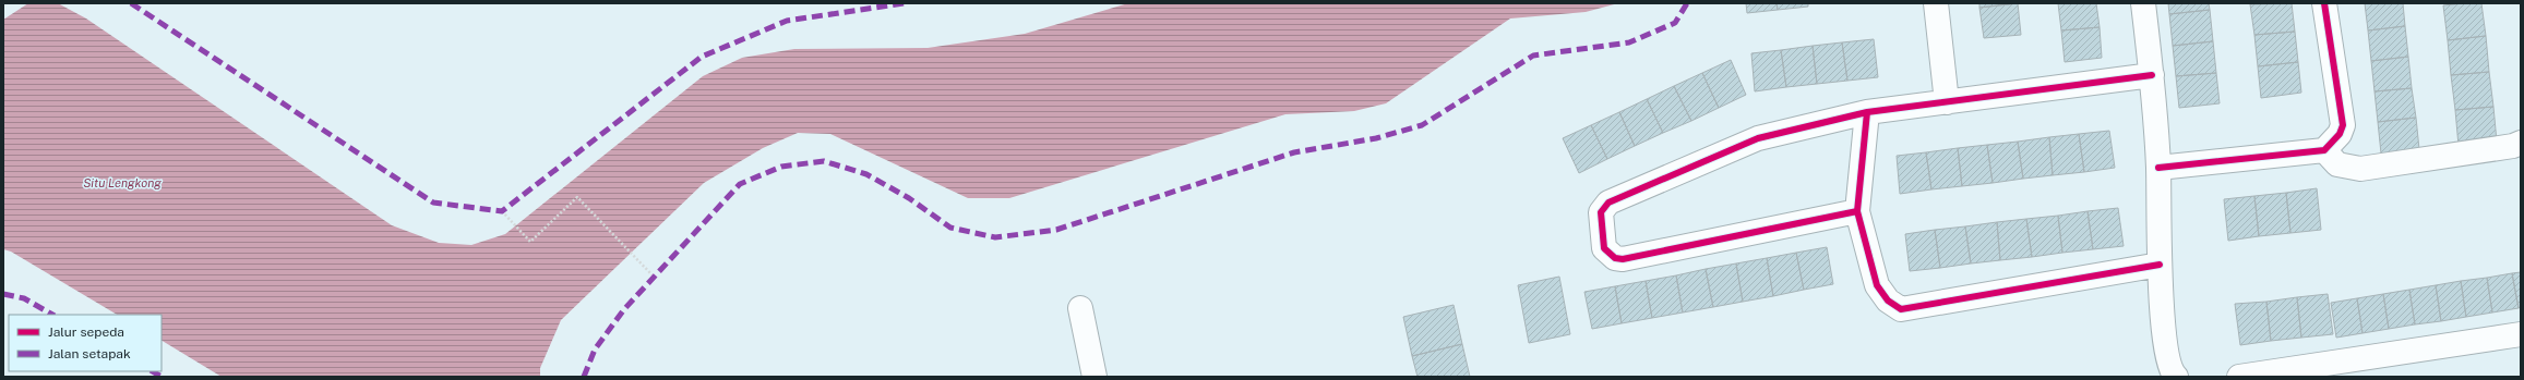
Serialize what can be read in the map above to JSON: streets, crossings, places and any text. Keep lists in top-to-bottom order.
{
  "water": ["Situ Lengkong"],
  "legend": ["Jalur sepeda", "Jalan setapak"]
}
